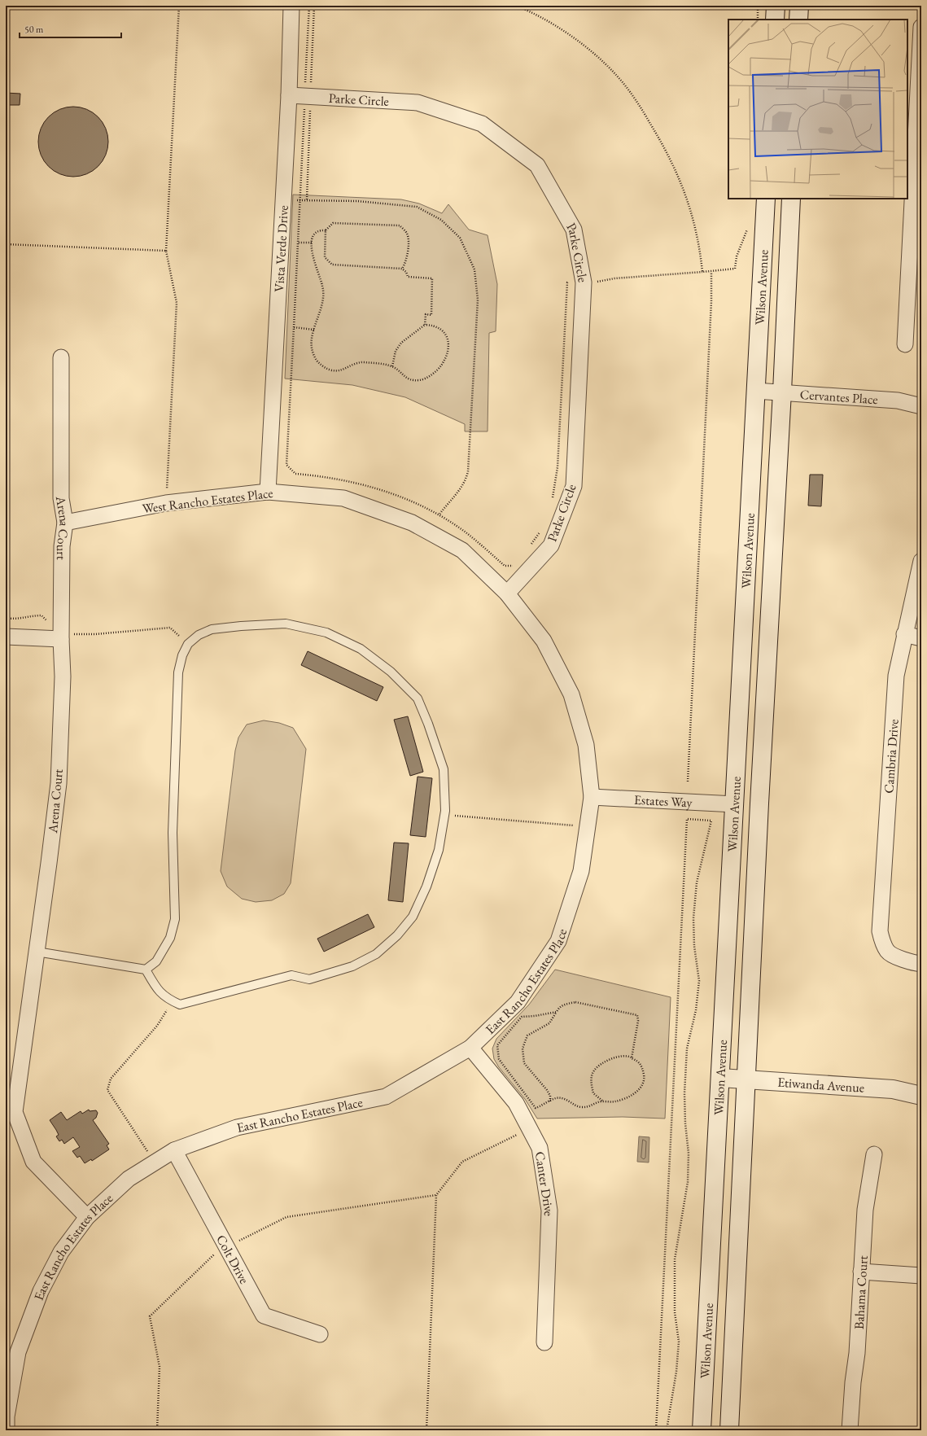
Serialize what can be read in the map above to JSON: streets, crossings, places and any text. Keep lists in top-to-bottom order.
{
  "streets": {
    "main road": ["Wilson Avenue", "Etiwanda Avenue"],
    "street": [
      "Parke Circle",
      "Vista Verde Drive",
      "Cervantes Place",
      "West Rancho Estates Place",
      "Arena Court",
      "Cambria Drive",
      "Estates Way",
      "East Rancho Estates Place",
      "Canter Drive",
      "Colt Drive",
      "Bahama Court"
    ]
  },
  "crossings": [
    ["Parke Circle", "Vista Verde Drive"],
    ["Parke Circle", "West Rancho Estates Place"],
    ["Vista Verde Drive", "West Rancho Estates Place"],
    ["Wilson Avenue", "Cervantes Place"],
    ["Wilson Avenue", "Estates Way"],
    ["Wilson Avenue", "Etiwanda Avenue"],
    ["West Rancho Estates Place", "Arena Court"],
    ["West Rancho Estates Place", "Estates Way"],
    ["West Rancho Estates Place", "East Rancho Estates Place"],
    ["Arena Court", "East Rancho Estates Place"],
    ["Estates Way", "East Rancho Estates Place"],
    ["East Rancho Estates Place", "Canter Drive"],
    ["East Rancho Estates Place", "Colt Drive"]
  ],
  "scale_bar": "50 m"
}
